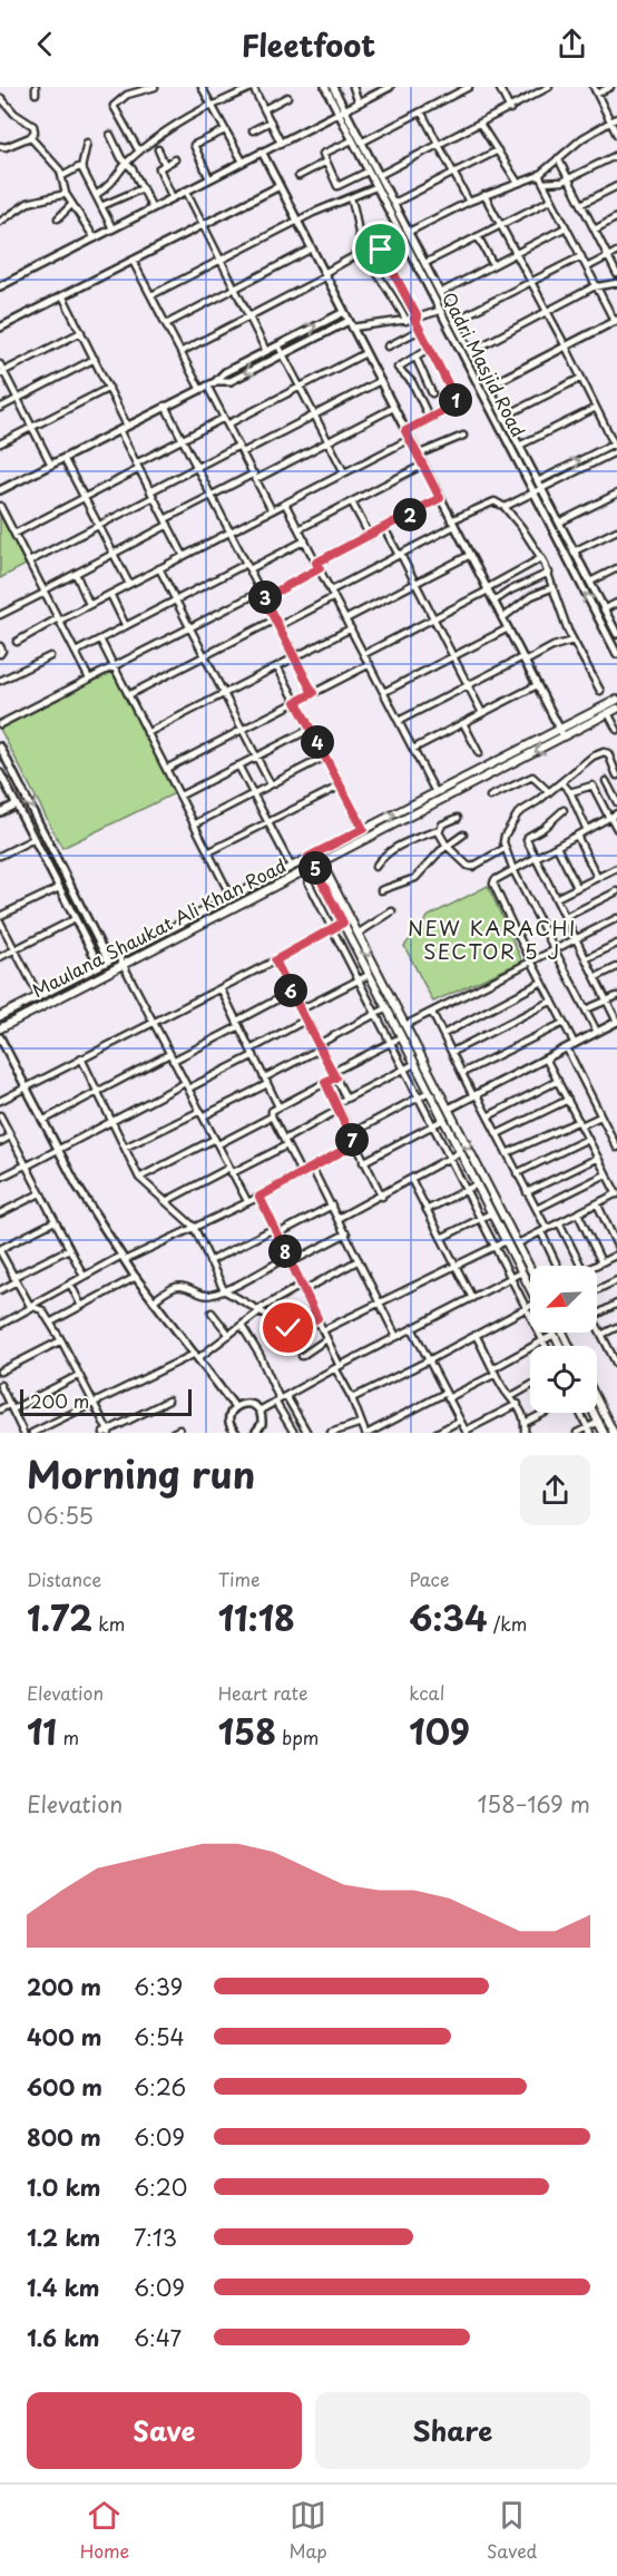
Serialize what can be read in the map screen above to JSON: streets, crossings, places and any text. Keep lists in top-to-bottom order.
{
  "streets": {
    "main road": ["Maulana Shaukat Ali Khan Road"],
    "street": ["Qadri Masjid Road"]
  },
  "districts": ["NEW KARACHI SECTOR 5 J"],
  "scale_bar": "200 m",
  "north": "bottom left",
  "page": {
    "header": "Fleetfoot",
    "pins": [
      "1",
      "2",
      "3",
      "4",
      "5",
      "6",
      "7",
      "8"
    ],
    "scale": "200 m",
    "heading": ["Morning run", "06:55"],
    "stats": [
      ["Distance", "1.72 km"],
      ["Time", "11:18"],
      ["Pace", "6:34 /km"],
      ["Elevation", "11 m"],
      ["Heart rate", "158 bpm"],
      ["kcal", "109"]
    ],
    "chart": ["Elevation", "158–169 m"],
    "list": [
      {
        "name": "200 m",
        "note": "6:39"
      },
      {
        "name": "400 m",
        "note": "6:54"
      },
      {
        "name": "600 m",
        "note": "6:26"
      },
      {
        "name": "800 m",
        "note": "6:09"
      },
      {
        "name": "1.0 km",
        "note": "6:20"
      },
      {
        "name": "1.2 km",
        "note": "7:13"
      },
      {
        "name": "1.4 km",
        "note": "6:09"
      },
      {
        "name": "1.6 km",
        "note": "6:47"
      }
    ],
    "buttons": ["Save", "Share"],
    "tabs": ["Home", "Map", "Saved"]
  }
}
